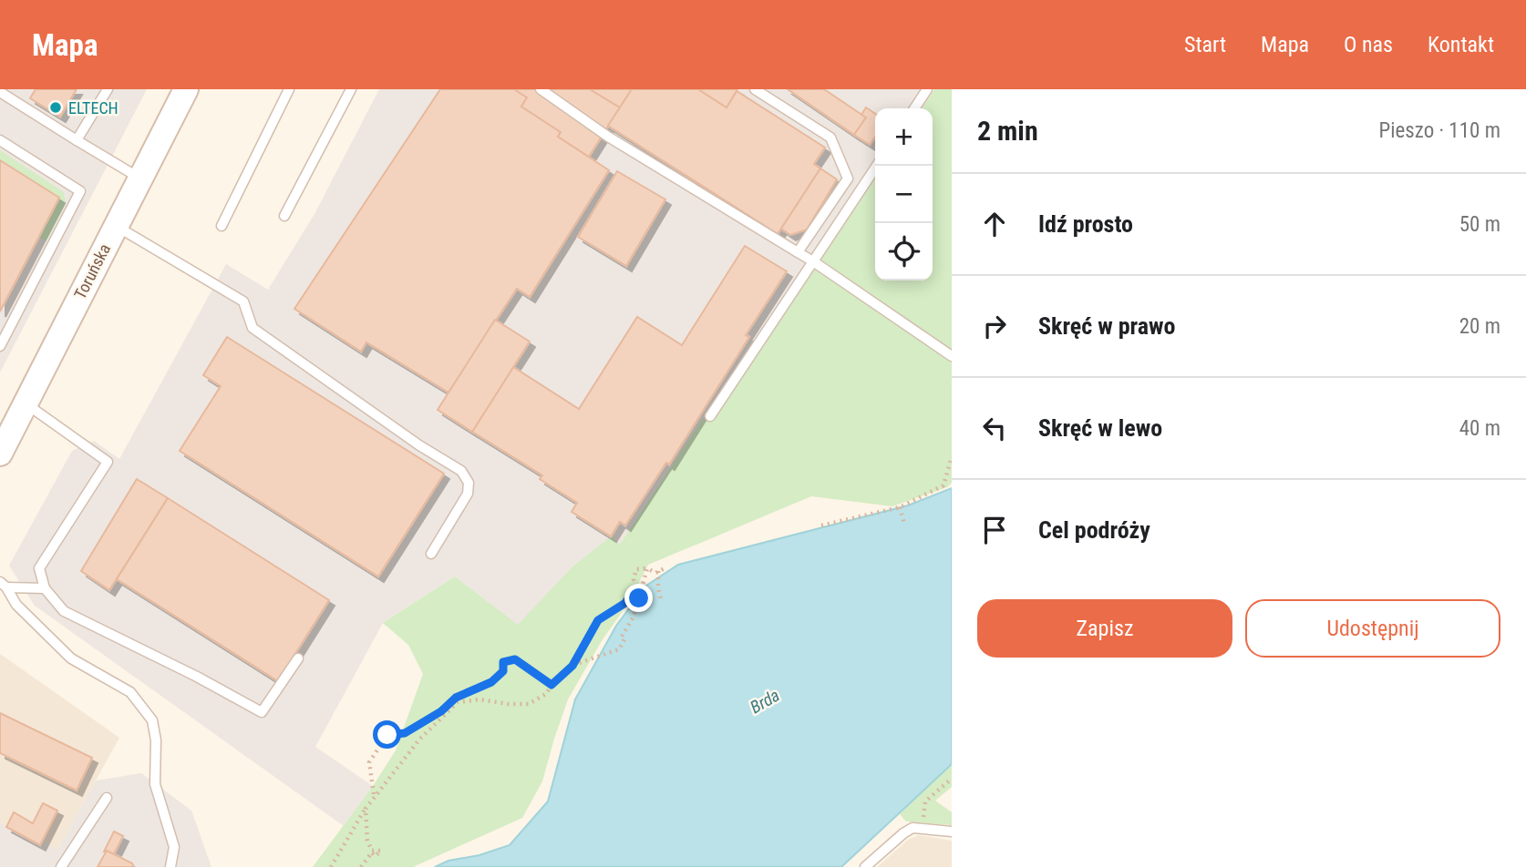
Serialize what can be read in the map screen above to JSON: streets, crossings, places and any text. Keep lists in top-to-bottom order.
{
  "streets": {
    "street": ["Toruńska"]
  },
  "water": ["Brda"],
  "places": ["ELTECH"],
  "page": {
    "header": "Mapa",
    "nav": [
      "Start",
      "Mapa",
      "O nas",
      "Kontakt"
    ],
    "heading": ["2 min", "Pieszo · 110 m"],
    "map_buttons": ["+", "−"],
    "list": [
      ["Idź prosto", "50 m"],
      ["Skręć w prawo", "20 m"],
      ["Skręć w lewo", "40 m"],
      "Cel podróży"
    ],
    "buttons": ["Zapisz", "Udostępnij"]
  }
}
